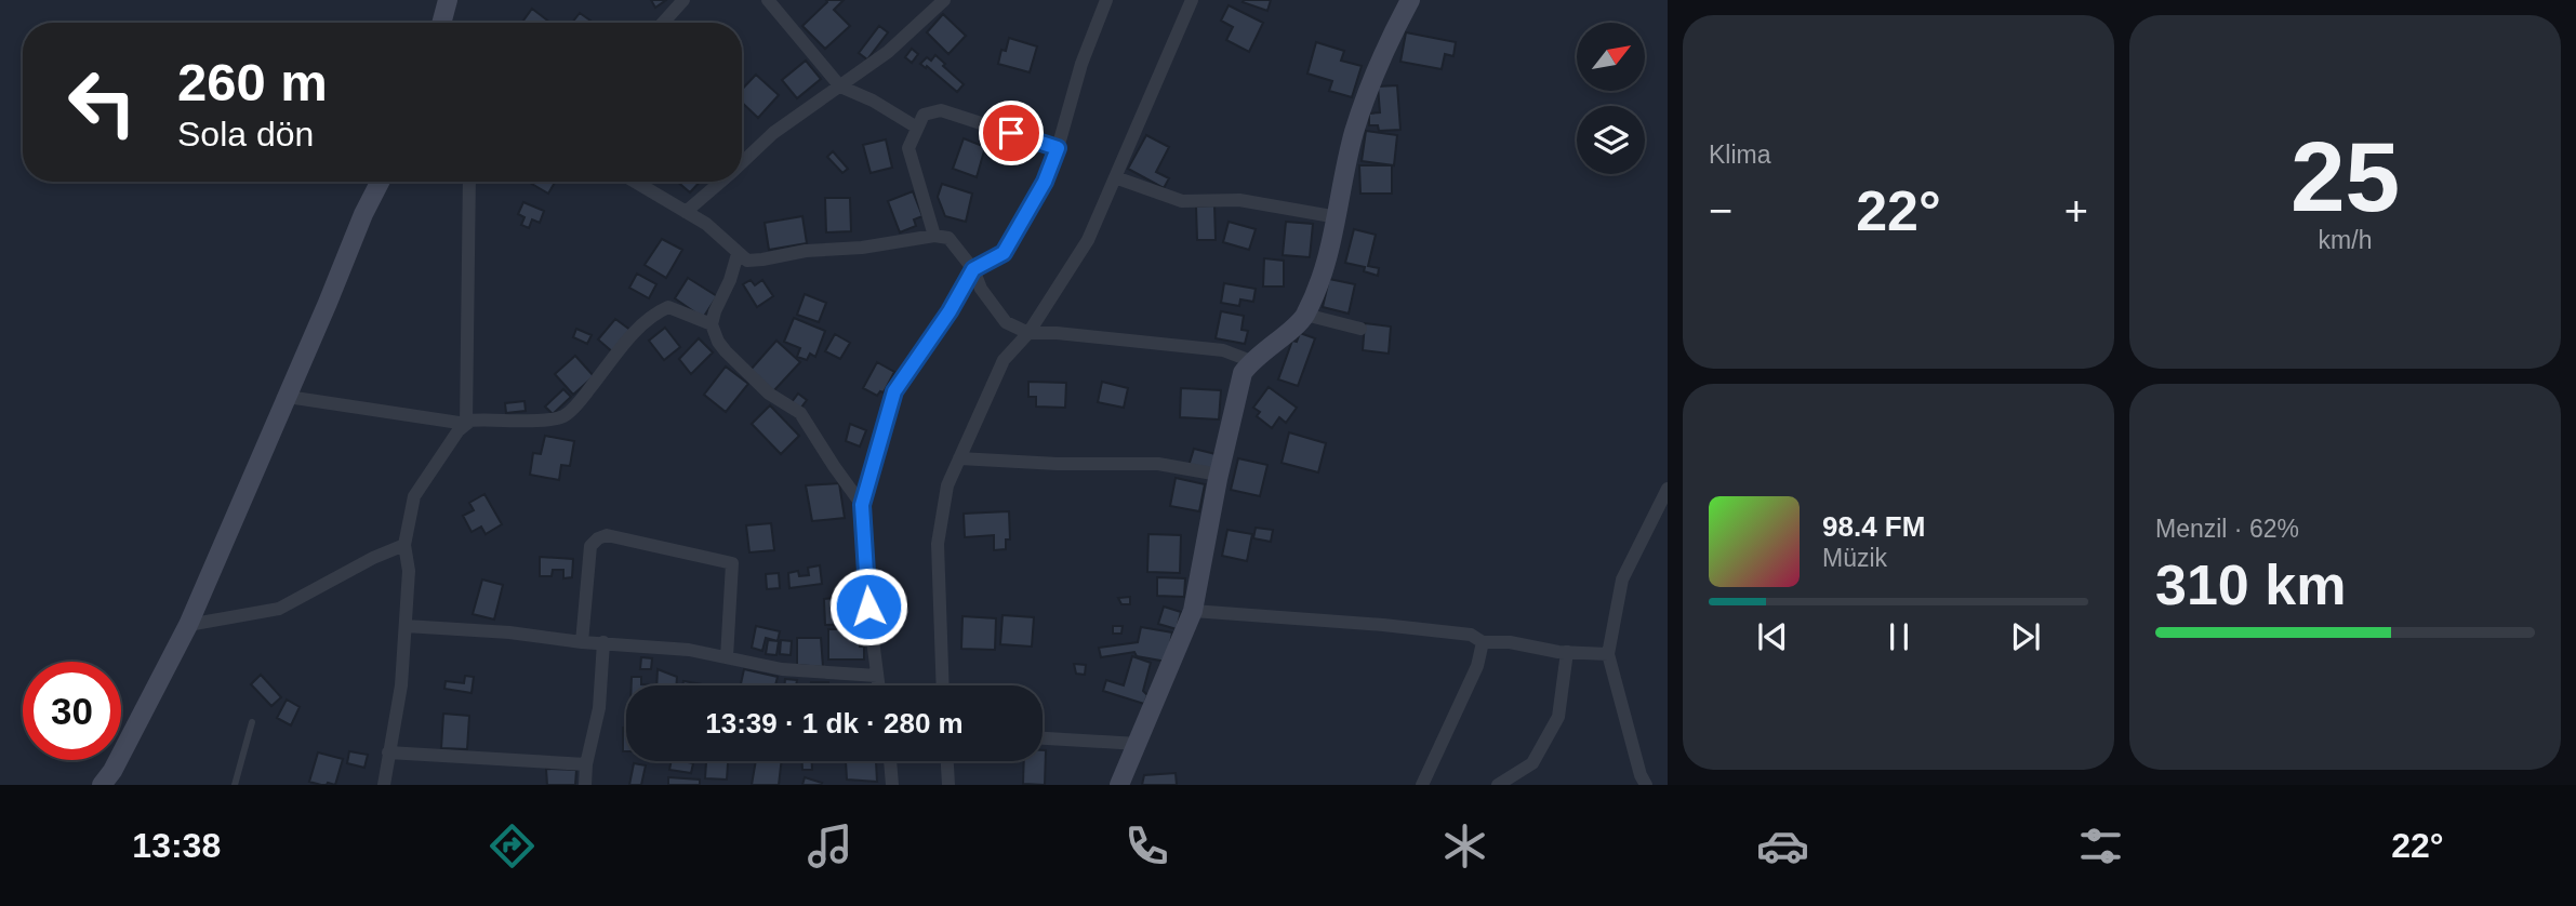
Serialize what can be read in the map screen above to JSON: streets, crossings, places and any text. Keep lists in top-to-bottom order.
{
  "north": "top right",
  "page": {
    "tile": [
      "Klima",
      ["25", "km/h"],
      ["Menzil · 62%", "310 km"]
    ],
    "turn": ["260 m", "Sola dön"],
    "heat": ["−", "22°", "+"],
    "song": ["98.4 FM", "Müzik"],
    "limit": "30",
    "trip": "13:39 · 1 dk · 280 m",
    "tabs": ["13:38", "22°"]
  }
}
